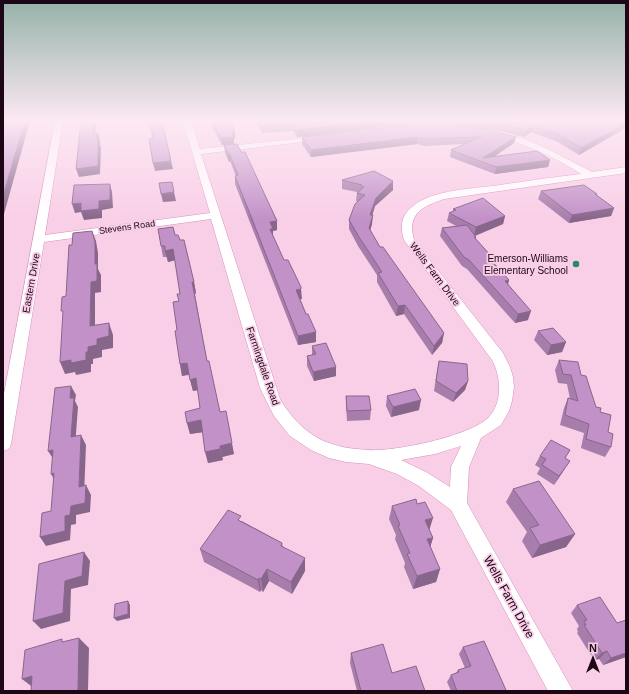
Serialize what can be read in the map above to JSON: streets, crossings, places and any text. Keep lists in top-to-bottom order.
{
  "streets": {
    "street": [
      "Stevens Road",
      "Wells Farm Drive",
      "Eastern Drive",
      "Farmingdale Road"
    ]
  },
  "crossings": [
    ["Stevens Road", "Eastern Drive"],
    ["Stevens Road", "Farmingdale Road"],
    ["Wells Farm Drive", "Farmingdale Road"]
  ],
  "places": ["Emerson-Williams Elementary School"],
  "north": "top"
}
